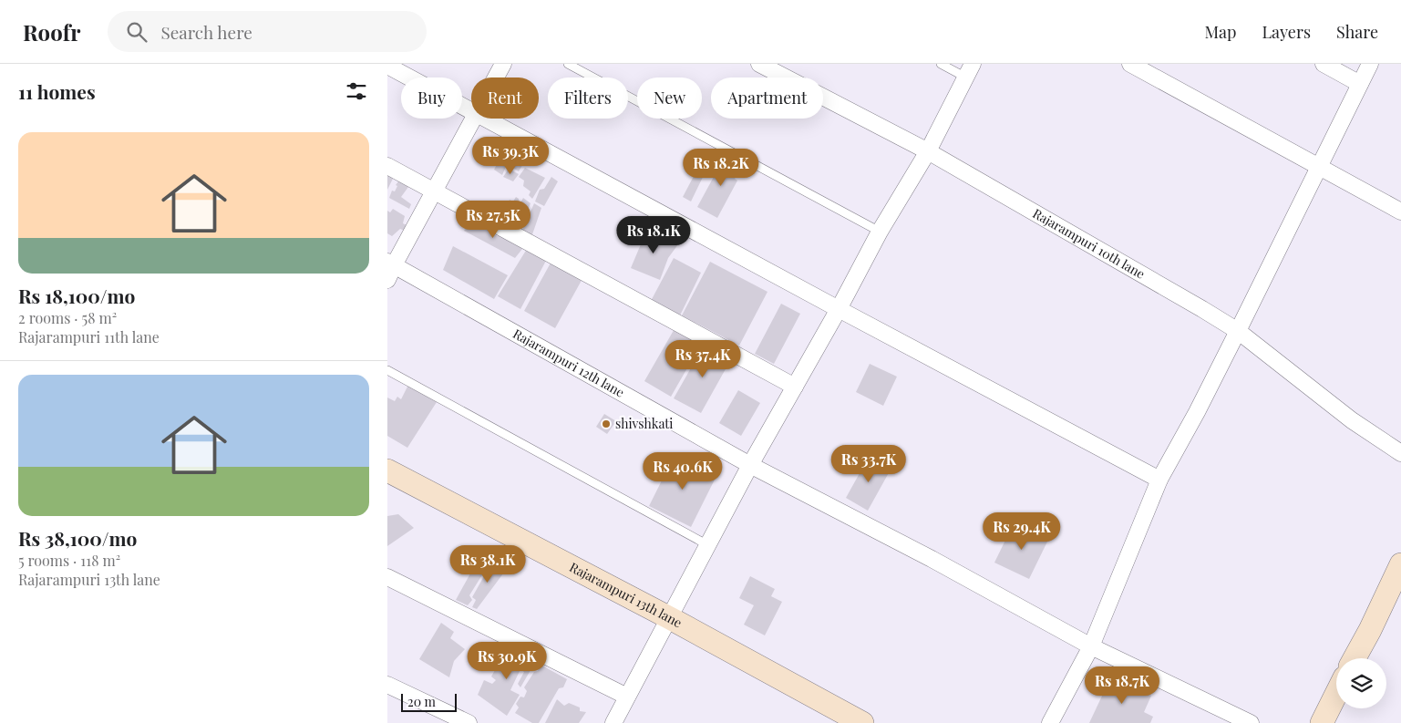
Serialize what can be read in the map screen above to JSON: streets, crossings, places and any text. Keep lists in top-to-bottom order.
{
  "streets": {
    "street": ["Rajarampuri 10th lane", "Rajarampuri 12th lane", "Rajarampuri 13th lane"]
  },
  "places": ["shivshkati"],
  "scale_bar": "20 m",
  "page": {
    "header": "Roofr",
    "search": "Search here",
    "nav": ["Map", "Layers", "Share"],
    "heading": "11 homes",
    "chip": [
      "Buy",
      "Rent",
      "Filters",
      "New",
      "Apartment"
    ],
    "list": [
      {
        "name": "Rs 18,100/mo",
        "note": "2 rooms · 58 m² · Rajarampuri 11th lane"
      },
      {
        "name": "Rs 38,100/mo",
        "note": "5 rooms · 118 m² · Rajarampuri 13th lane"
      }
    ],
    "price": [
      "Rs 39.3K",
      "Rs 18.2K",
      "Rs 27.5K",
      "Rs 18.1K",
      "Rs 37.4K",
      "Rs 33.7K",
      "Rs 40.6K",
      "Rs 29.4K",
      "Rs 38.1K",
      "Rs 30.9K",
      "Rs 18.7K"
    ],
    "scale": "20 m"
  }
}
